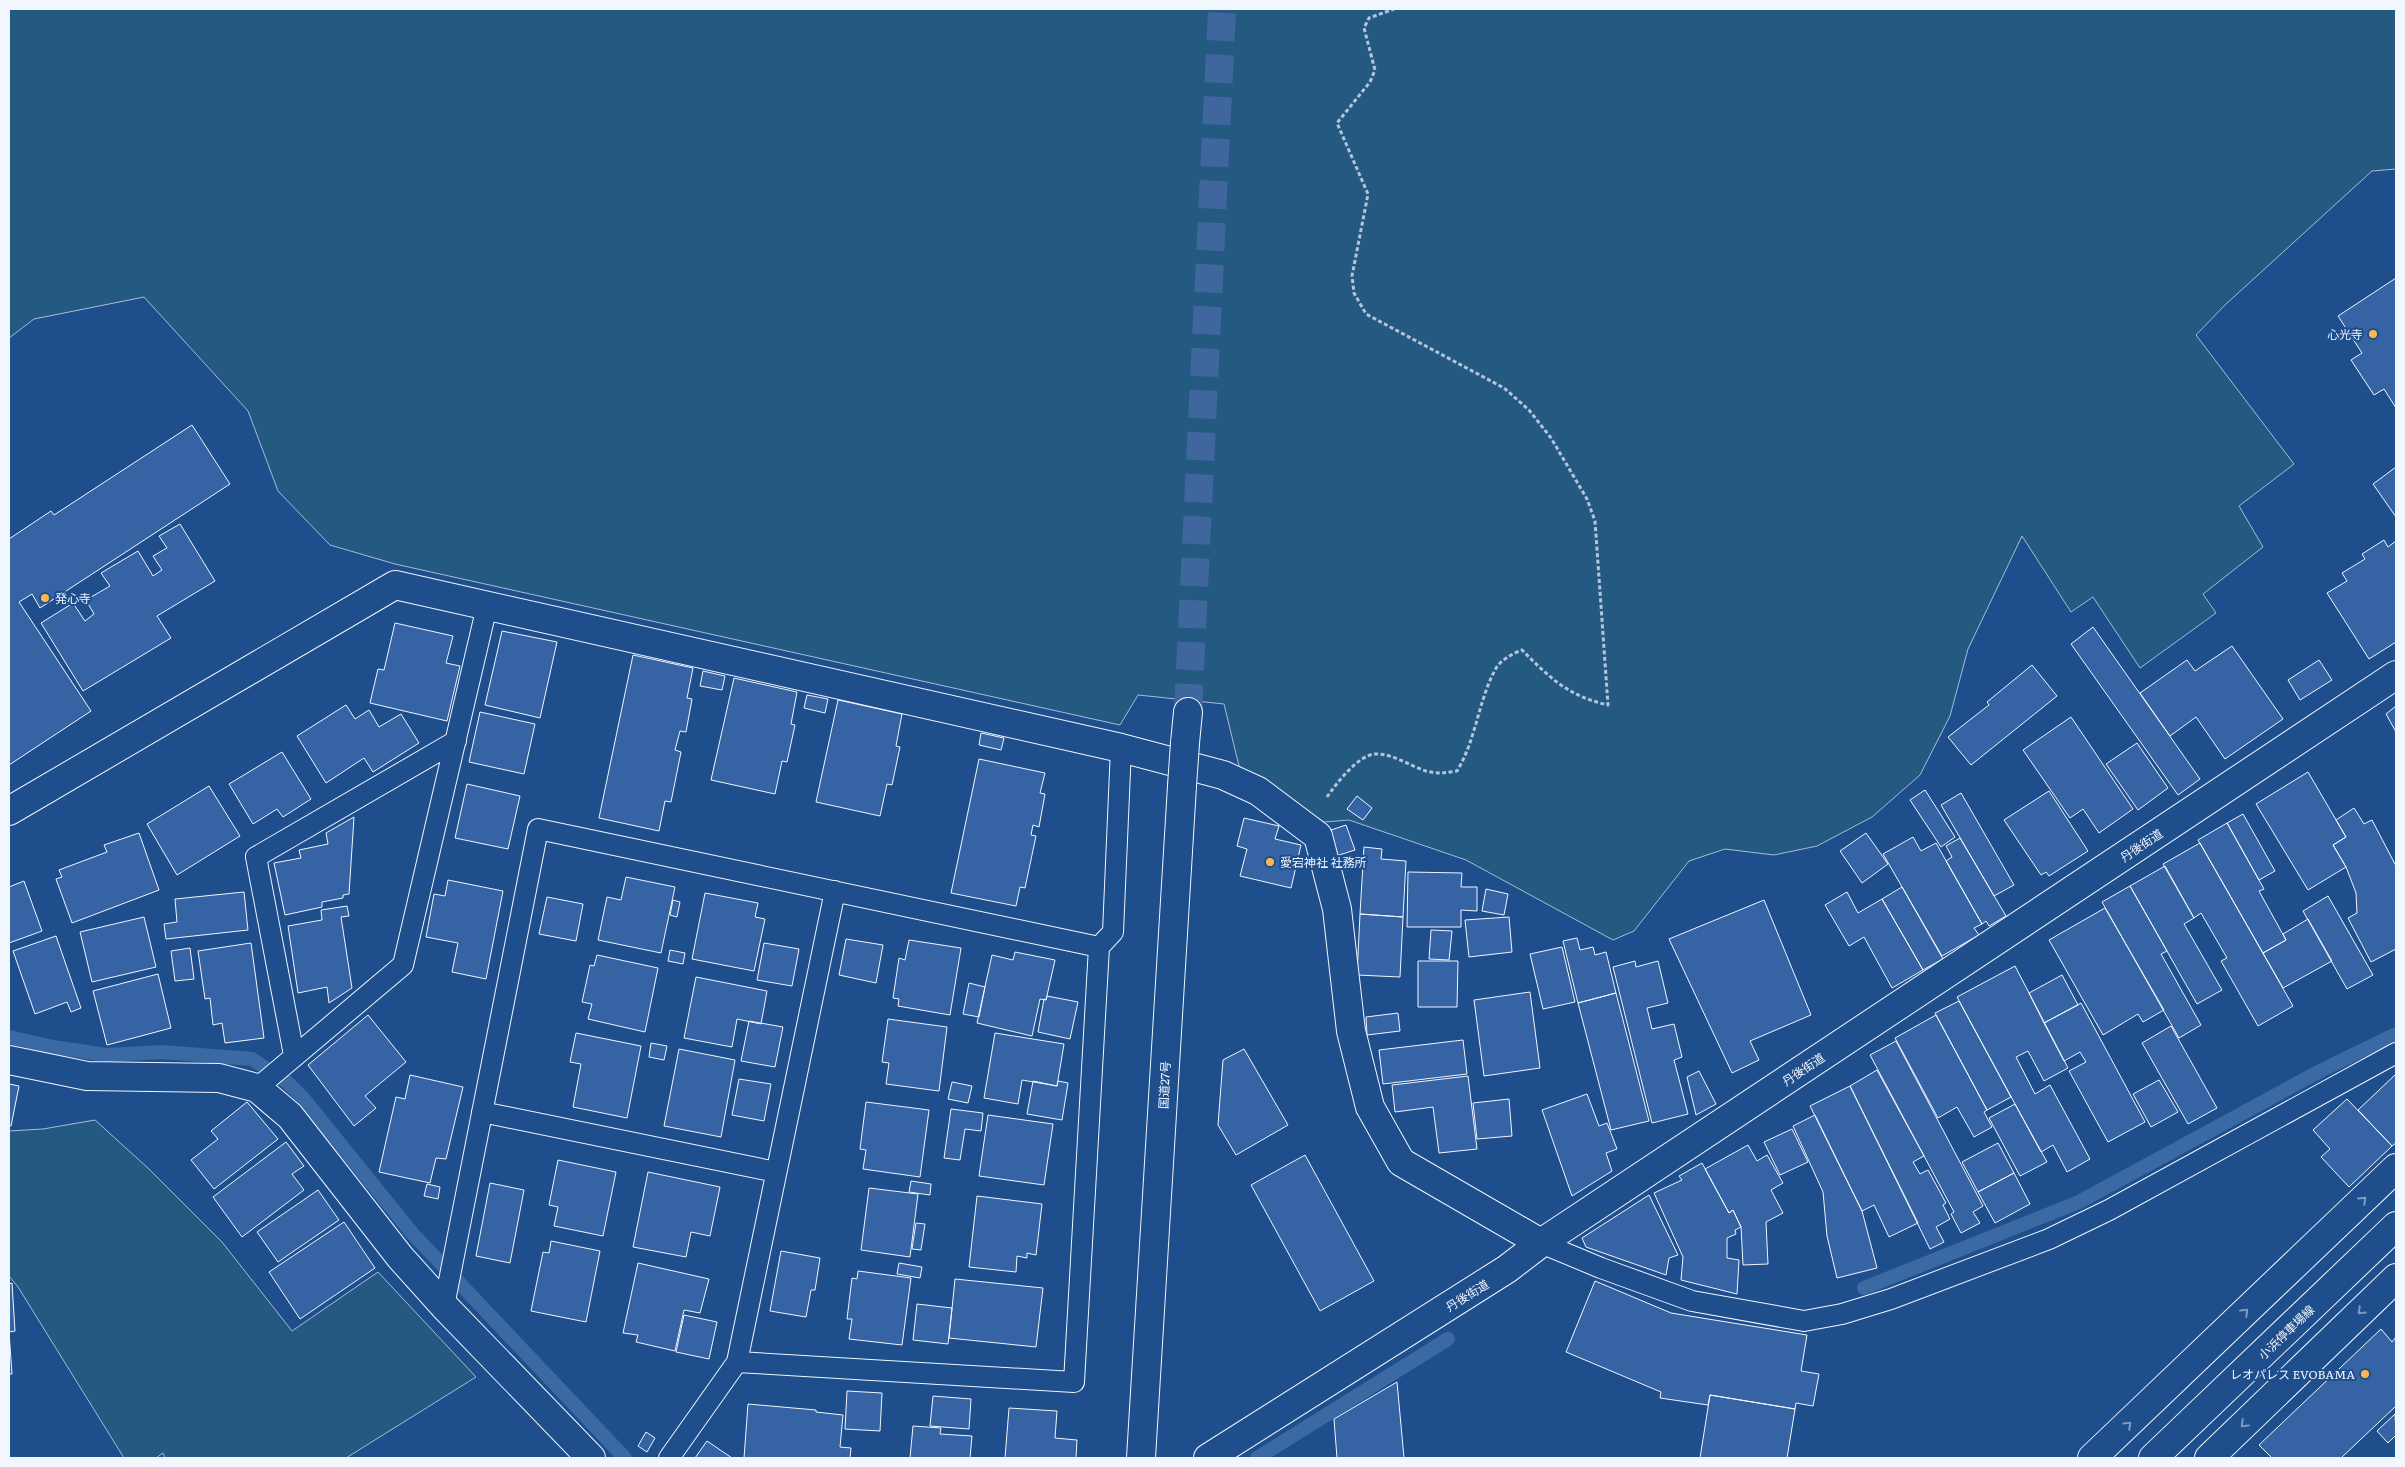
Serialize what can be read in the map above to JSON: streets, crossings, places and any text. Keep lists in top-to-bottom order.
{
  "streets": {
    "main road": ["丹後街道", "国道27号", "小浜停車場線"]
  },
  "places": [
    "心光寺",
    "発心寺",
    "愛宕神社 社務所",
    "レオパレス EVOBAMA"
  ]
}
